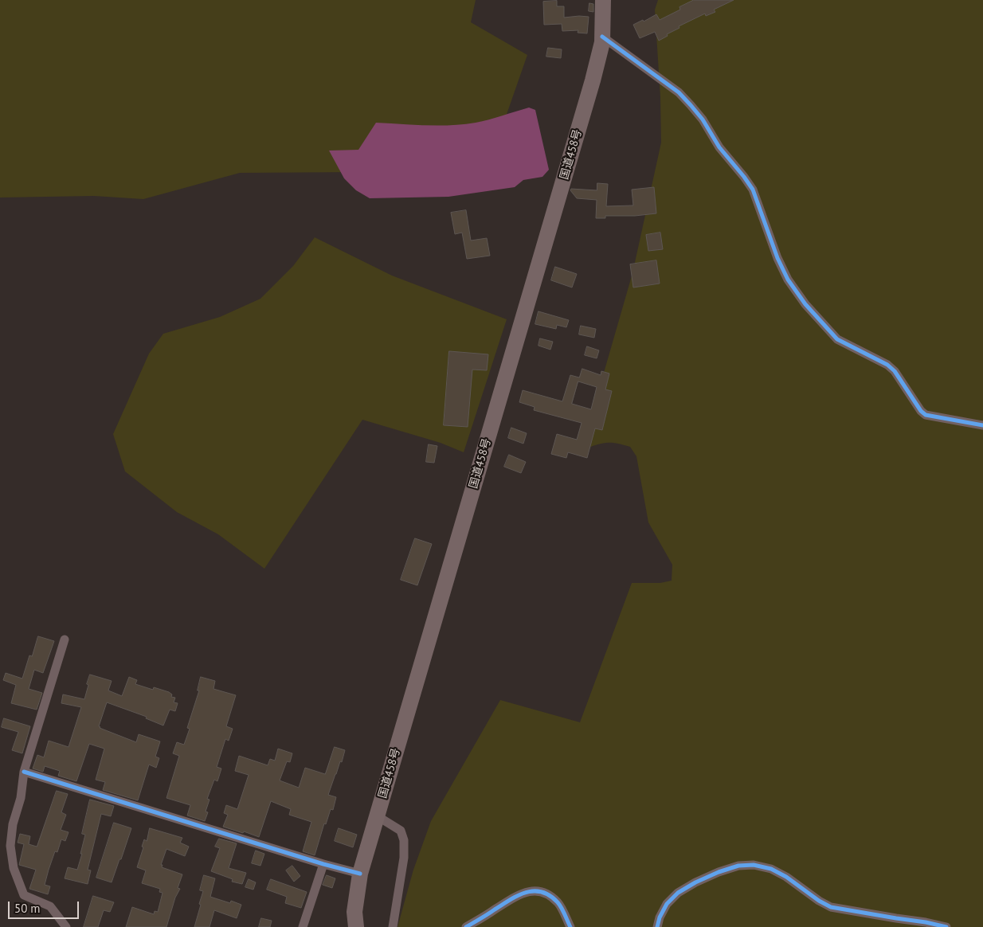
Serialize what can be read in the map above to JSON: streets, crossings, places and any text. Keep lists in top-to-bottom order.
{
  "streets": {
    "highway": ["国道458号"]
  },
  "scale_bar": "50 m"
}
